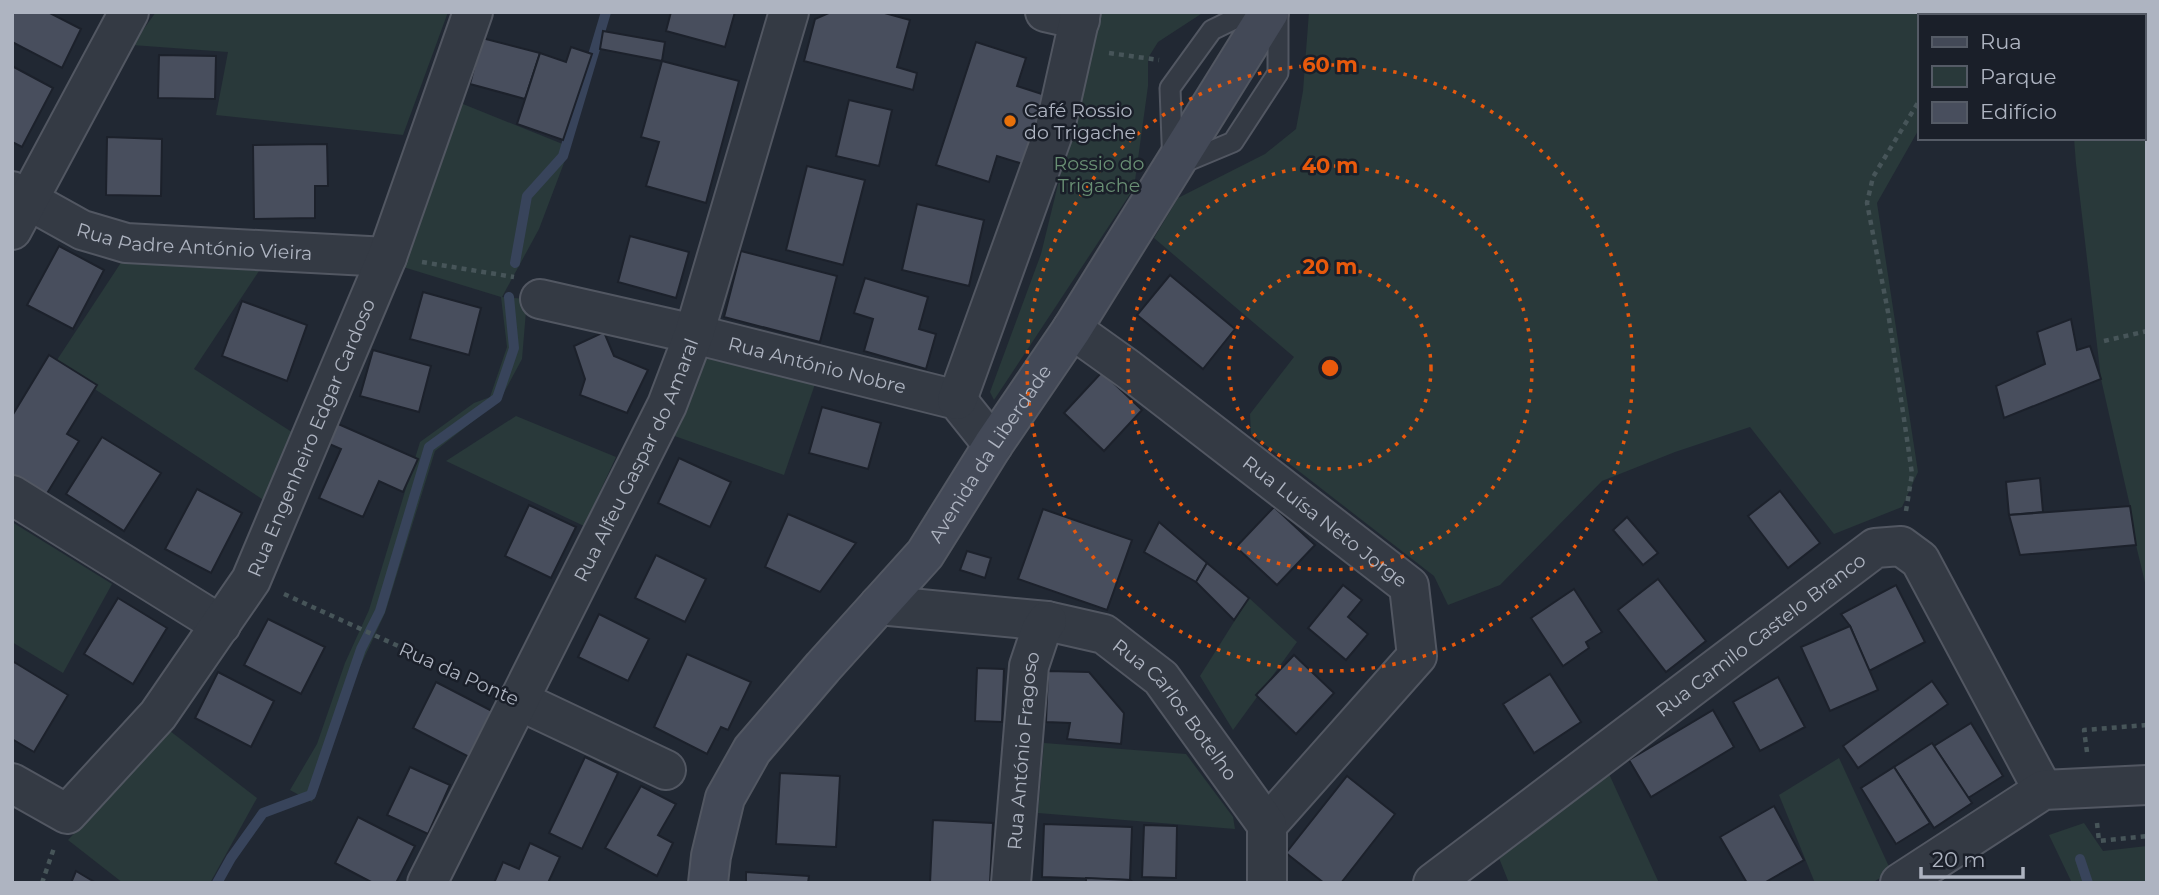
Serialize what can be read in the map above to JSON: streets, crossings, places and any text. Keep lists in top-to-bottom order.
{
  "streets": {
    "street": [
      "Rua Padre António Vieira",
      "Rua António Nobre",
      "Rua Engenheiro Edgar Cardoso",
      "Avenida da Liberdade",
      "Rua Alfeu Gaspar do Amaral",
      "Rua Luísa Neto Jorge",
      "Rua Camilo Castelo Branco",
      "Rua da Ponte",
      "Rua Carlos Botelho",
      "Rua António Fragoso"
    ]
  },
  "crossings": [
    ["Rua Padre António Vieira", "Rua Engenheiro Edgar Cardoso"],
    ["Rua António Nobre", "Rua Alfeu Gaspar do Amaral"],
    ["Rua Engenheiro Edgar Cardoso", "Rua da Ponte"],
    ["Avenida da Liberdade", "Rua Luísa Neto Jorge"],
    ["Avenida da Liberdade", "Rua Carlos Botelho"],
    ["Rua Alfeu Gaspar do Amaral", "Rua da Ponte"],
    ["Rua Luísa Neto Jorge", "Rua Carlos Botelho"],
    ["Rua Carlos Botelho", "Rua António Fragoso"]
  ],
  "parks": ["Rossio do Trigache"],
  "places": ["Café Rossio do Trigache"],
  "legend": ["Rua", "Parque", "Edifício"],
  "scale_bar": "20 m",
  "rings": ["60 m", "40 m", "20 m"]
}
